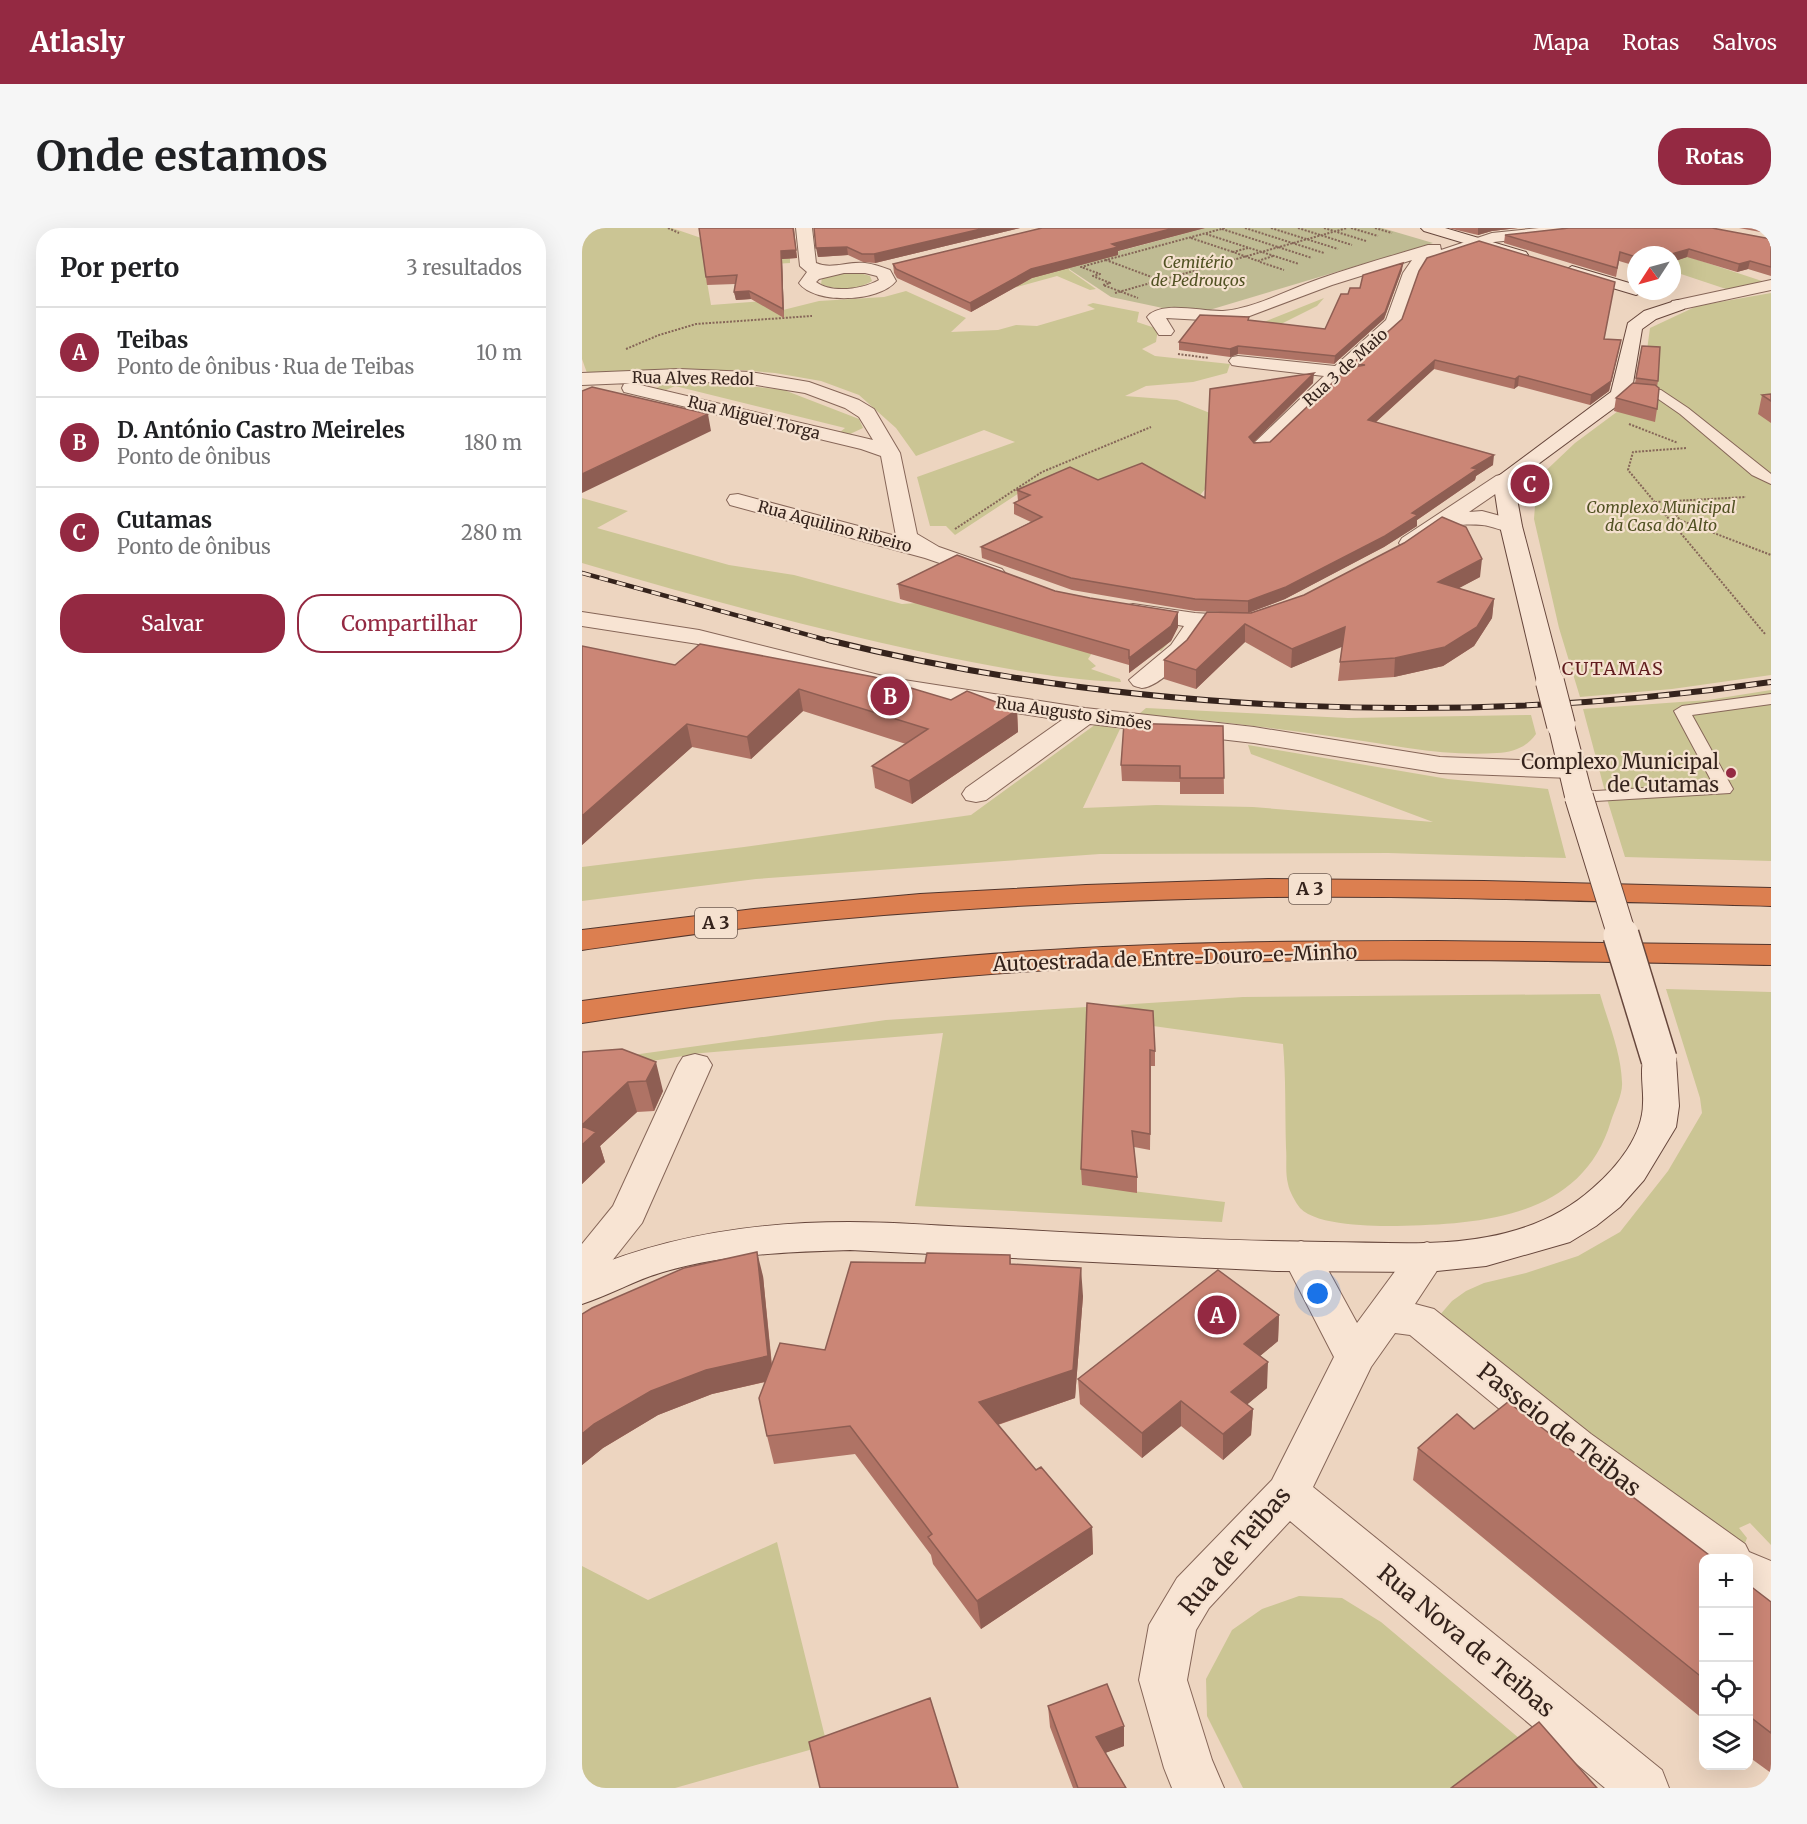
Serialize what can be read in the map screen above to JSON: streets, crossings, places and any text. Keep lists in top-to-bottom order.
{
  "streets": {
    "highway": ["A 3", "Autoestrada de Entre-Douro-e-Minho"],
    "street": [
      "Rua 3 de Maio",
      "Rua Alves Redol",
      "Rua Miguel Torga",
      "Rua Aquilino Ribeiro",
      "Rua Augusto Simões",
      "Passeio de Teibas",
      "Rua de Teibas",
      "Rua Nova de Teibas"
    ]
  },
  "crossings": [
    ["Rua Alves Redol", "Rua Miguel Torga"],
    ["Passeio de Teibas", "Rua de Teibas"],
    ["Rua de Teibas", "Rua Nova de Teibas"]
  ],
  "districts": ["CUTAMAS"],
  "parks": ["Cemitério de Pedrouços", "Complexo Municipal da Casa do Alto"],
  "places": ["Complexo Municipal de Cutamas"],
  "north": "bottom left",
  "page": {
    "header": "Atlasly",
    "nav": ["Mapa", "Rotas", "Salvos"],
    "buttons": [
      "Rotas",
      ["Salvar", "Compartilhar"]
    ],
    "title": "Onde estamos",
    "heading": ["Por perto", "3 resultados"],
    "list": [
      {
        "mark": "A",
        "name": "Teibas",
        "note": "Ponto de ônibus · Rua de Teibas",
        "value": "10 m"
      },
      {
        "mark": "B",
        "name": "D. António Castro Meireles",
        "note": "Ponto de ônibus",
        "value": "180 m"
      },
      {
        "mark": "C",
        "name": "Cutamas",
        "note": "Ponto de ônibus",
        "value": "280 m"
      }
    ],
    "pins": ["C", "B", "A"],
    "map_buttons": ["+", "−"]
  }
}
